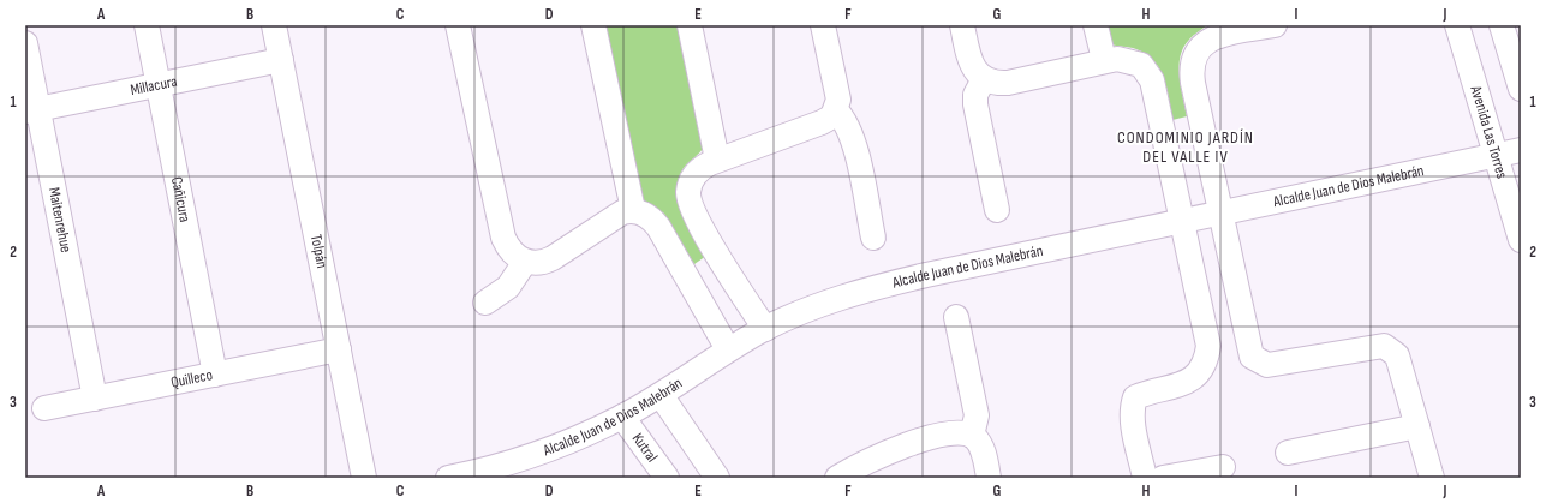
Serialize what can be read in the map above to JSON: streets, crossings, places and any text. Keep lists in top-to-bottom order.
{
  "streets": {
    "street": [
      "Millacura",
      "Avenida Las Torres",
      "Alcalde Juan de Dios Malebrán",
      "Cañicura",
      "Maitenrehue",
      "Tolpán",
      "Quilleco",
      "Kutral"
    ]
  },
  "crossings": [
    ["Millacura", "Cañicura"],
    ["Millacura", "Maitenrehue"],
    ["Millacura", "Tolpán"],
    ["Avenida Las Torres", "Alcalde Juan de Dios Malebrán"],
    ["Alcalde Juan de Dios Malebrán", "Kutral"],
    ["Cañicura", "Quilleco"],
    ["Maitenrehue", "Quilleco"],
    ["Tolpán", "Quilleco"]
  ],
  "districts": ["CONDOMINIO JARDÍN DEL VALLE IV"],
  "grid": {
    "columns": [
      "A",
      "B",
      "C",
      "D",
      "E",
      "F",
      "G",
      "H",
      "I",
      "J"
    ],
    "rows": ["1", "2", "3"]
  }
}
